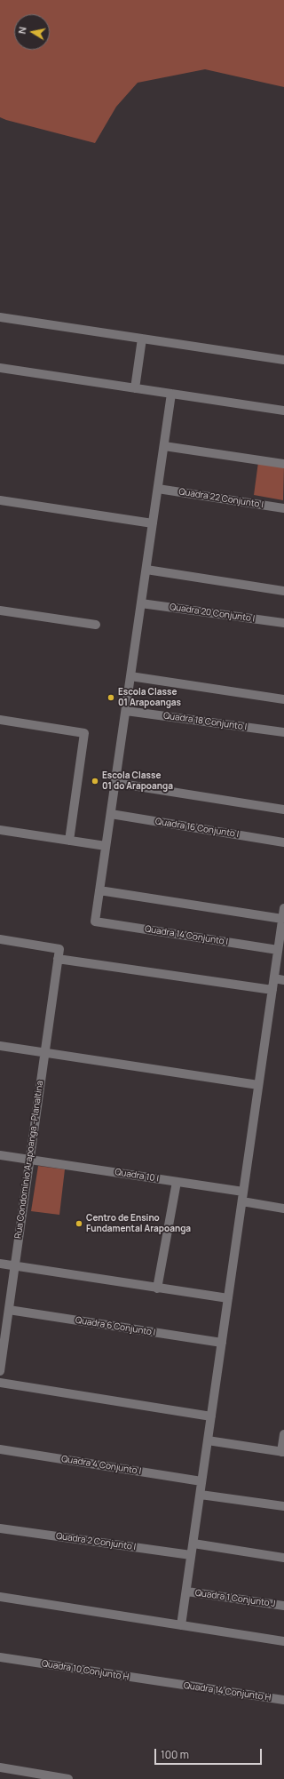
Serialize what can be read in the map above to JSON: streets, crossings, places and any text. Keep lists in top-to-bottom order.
{
  "streets": {
    "street": [
      "Quadra 22 Conjunto I",
      "Quadra 20 Conjunto I",
      "Quadra 18 Conjunto I",
      "Quadra 16 Conjunto I",
      "Quadra 14 Conjunto I",
      "Rua Condomínio Arapoanga -Planaltina",
      "Quadra 10 I",
      "Quadra 6 Conjunto I",
      "Quadra 4 Conjunto I",
      "Quadra 2 Conjunto I",
      "Quadra 1 Conjunto J",
      "Quadra 10 Conjunto H",
      "Quadra 14 Conjunto H"
    ]
  },
  "crossings": [
    ["Rua Condomínio Arapoanga -Planaltina", "Quadra 10 I"],
    ["Rua Condomínio Arapoanga -Planaltina", "Quadra 6 Conjunto I"],
    ["Quadra 10 Conjunto H", "Quadra 14 Conjunto H"]
  ],
  "places": ["Escola Classe 01 Arapoangas", "Escola Classe 01 do Arapoanga", "Centro de Ensino Fundamental Arapoanga"],
  "scale_bar": "100 m",
  "north": "left"
}
